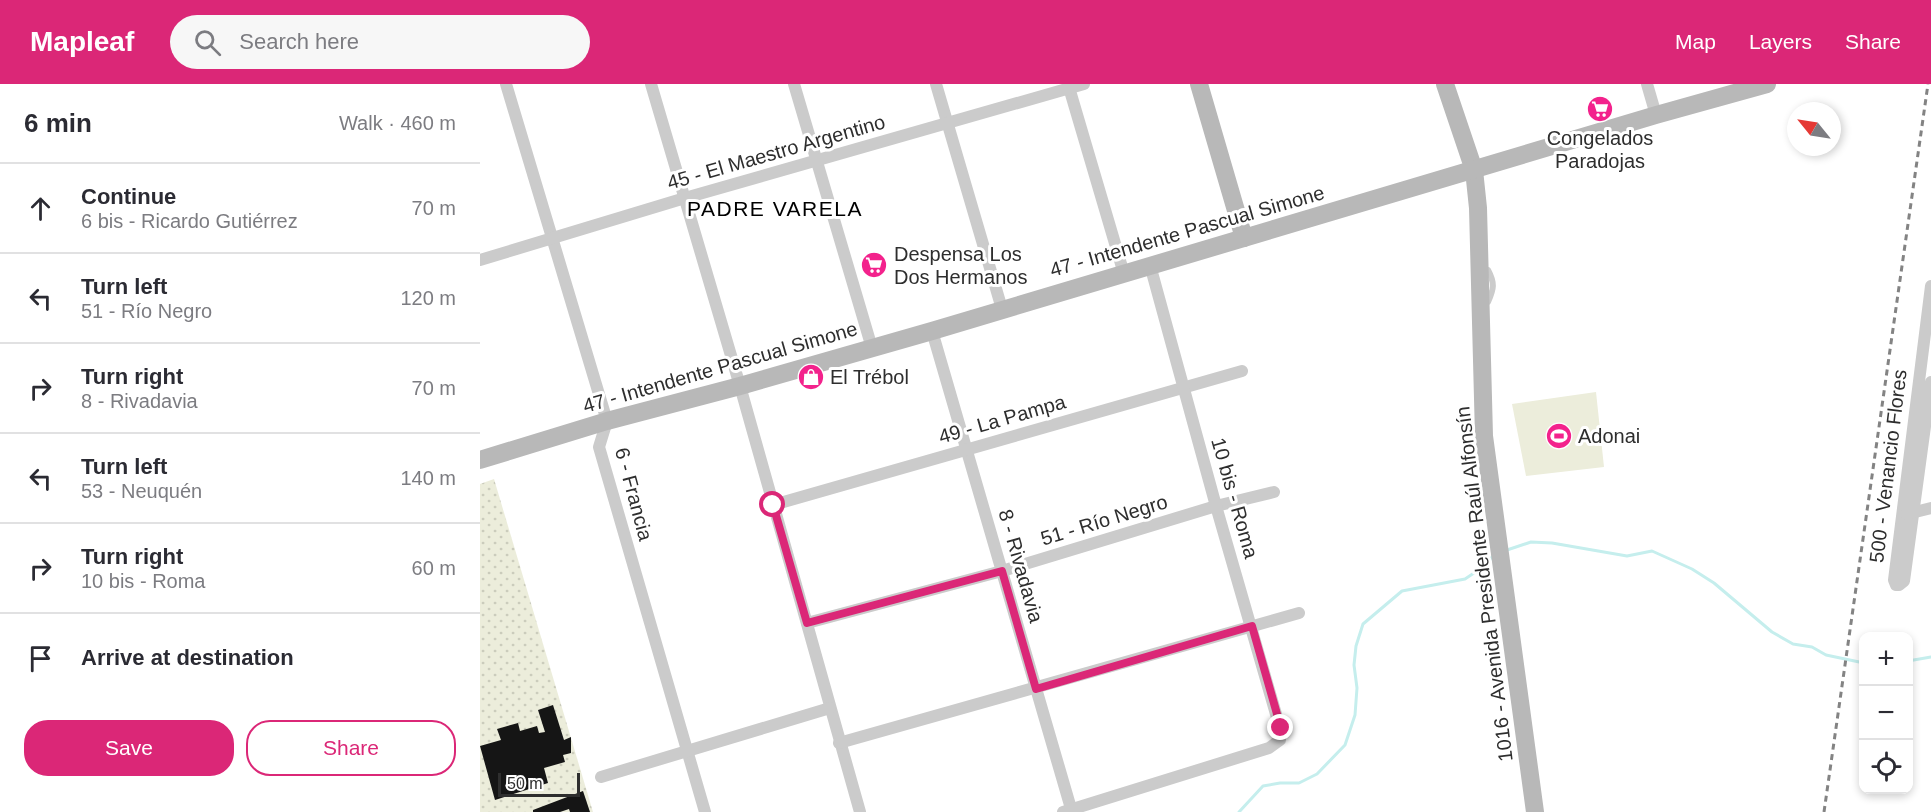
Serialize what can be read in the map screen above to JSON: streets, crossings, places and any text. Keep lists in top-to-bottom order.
{
  "streets": {
    "street": [
      "45 - El Maestro Argentino",
      "47 - Intendente Pascual Simone",
      "49 - La Pampa",
      "500 - Venancio Flores",
      "6 - Francia",
      "10 bis - Roma",
      "51 - Río Negro",
      "8 - Rivadavia",
      "1016 - Avenida Presidente Raúl Alfonsín"
    ]
  },
  "crossings": [
    ["45 - El Maestro Argentino", "6 - Francia"],
    ["47 - Intendente Pascual Simone", "6 - Francia"],
    ["47 - Intendente Pascual Simone", "10 bis - Roma"],
    ["47 - Intendente Pascual Simone", "8 - Rivadavia"],
    ["47 - Intendente Pascual Simone", "1016 - Avenida Presidente Raúl Alfonsín"],
    ["49 - La Pampa", "10 bis - Roma"],
    ["49 - La Pampa", "8 - Rivadavia"],
    ["10 bis - Roma", "51 - Río Negro"],
    ["10 bis - Roma", "8 - Rivadavia"],
    ["51 - Río Negro", "8 - Rivadavia"]
  ],
  "districts": ["PADRE VARELA"],
  "places": {
    "supermarket": ["Congelados Paradojas", "Despensa Los Dos Hermanos"],
    "shop": ["El Trébol"],
    "sports": ["Adonai"]
  },
  "scale_bar": "50 m",
  "north": "top left",
  "page": {
    "header": "Mapleaf",
    "search": "Search here",
    "nav": ["Map", "Layers", "Share"],
    "heading": ["6 min", "Walk · 460 m"],
    "list": [
      ["Continue", "6 bis - Ricardo Gutiérrez", "70 m"],
      ["Turn left", "51 - Río Negro", "120 m"],
      ["Turn right", "8 - Rivadavia", "70 m"],
      ["Turn left", "53 - Neuquén", "140 m"],
      ["Turn right", "10 bis - Roma", "60 m"],
      "Arrive at destination"
    ],
    "map_buttons": ["+", "−"],
    "buttons": ["Save", "Share"],
    "scale": "50 m"
  }
}
